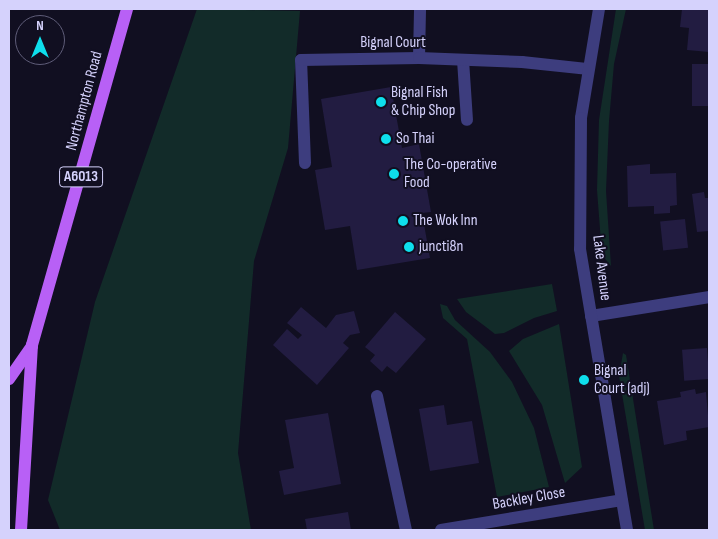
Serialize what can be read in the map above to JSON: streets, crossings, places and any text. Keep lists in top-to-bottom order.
{
  "streets": {
    "main road": ["Northampton Road", "A6013"],
    "street": ["Bignal Court", "Lake Avenue", "Backley Close"]
  },
  "crossings": [
    ["Bignal Court", "Lake Avenue"],
    ["Lake Avenue", "Backley Close"]
  ],
  "places": [
    "Bignal Fish & Chip Shop",
    "So Thai",
    "The Co-operative Food",
    "The Wok Inn",
    "juncti8n",
    "Bignal Court (adj)"
  ],
  "north": "top"
}
